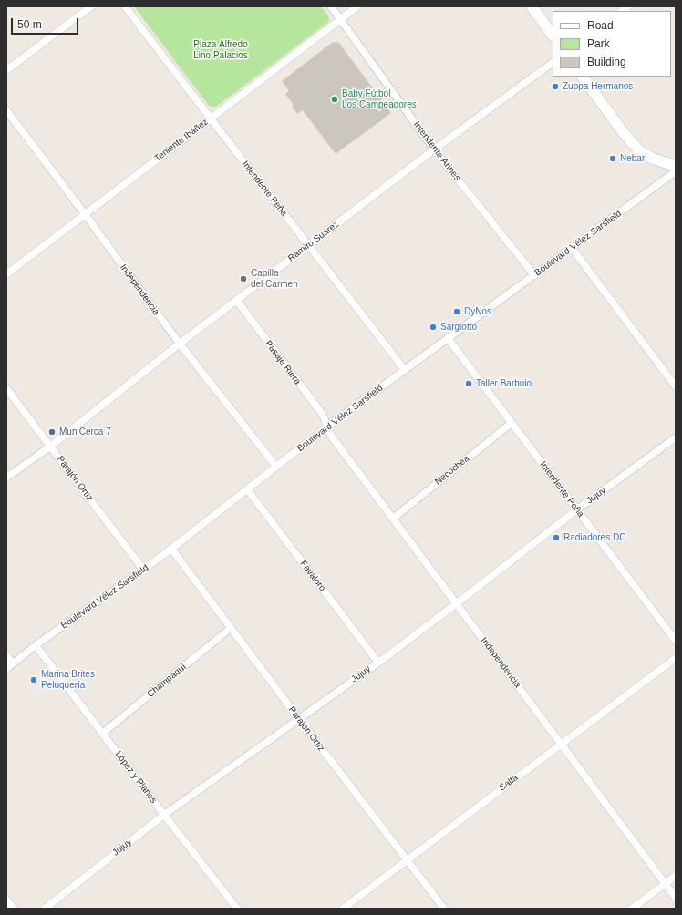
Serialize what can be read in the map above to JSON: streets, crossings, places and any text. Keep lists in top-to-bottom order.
{
  "streets": {
    "street": [
      "Teniente Ibáñez",
      "Intendente Arines",
      "Intendente Peña",
      "Ramiro Suarez",
      "Boulevard Vélez Sarsfield",
      "Independencia",
      "Pasaje Riera",
      "Necochea",
      "Parajón Ortiz",
      "Jujuy",
      "Favaloro",
      "Champaquí",
      "López y Planes",
      "Salta"
    ]
  },
  "crossings": [
    ["Teniente Ibáñez", "Intendente Arines"],
    ["Teniente Ibáñez", "Intendente Peña"],
    ["Teniente Ibáñez", "Independencia"],
    ["Intendente Arines", "Ramiro Suarez"],
    ["Intendente Arines", "Boulevard Vélez Sarsfield"],
    ["Intendente Peña", "Ramiro Suarez"],
    ["Intendente Peña", "Boulevard Vélez Sarsfield"],
    ["Intendente Peña", "Necochea"],
    ["Intendente Peña", "Jujuy"],
    ["Ramiro Suarez", "Independencia"],
    ["Ramiro Suarez", "Pasaje Riera"],
    ["Ramiro Suarez", "Parajón Ortiz"],
    ["Boulevard Vélez Sarsfield", "Independencia"],
    ["Boulevard Vélez Sarsfield", "Pasaje Riera"],
    ["Boulevard Vélez Sarsfield", "Parajón Ortiz"],
    ["Boulevard Vélez Sarsfield", "Favaloro"],
    ["Boulevard Vélez Sarsfield", "López y Planes"],
    ["Independencia", "Pasaje Riera"],
    ["Independencia", "Necochea"],
    ["Independencia", "Jujuy"],
    ["Independencia", "Salta"],
    ["Parajón Ortiz", "Jujuy"],
    ["Parajón Ortiz", "Champaquí"],
    ["Parajón Ortiz", "Salta"],
    ["Jujuy", "Favaloro"],
    ["Jujuy", "López y Planes"],
    ["Champaquí", "López y Planes"]
  ],
  "parks": ["Plaza Alfredo Lino Palacios"],
  "places": [
    "Zuppa Hermanos",
    "Baby Fútbol Los Campeadores",
    "Nebari",
    "Capilla del Carmen",
    "DyNos",
    "Sargiotto",
    "Taller Barbuio",
    "MuniCerca 7",
    "Radiadores DC",
    "Marina Brites Peluquería"
  ],
  "legend": ["Road", "Park", "Building"],
  "scale_bar": "50 m"
}
